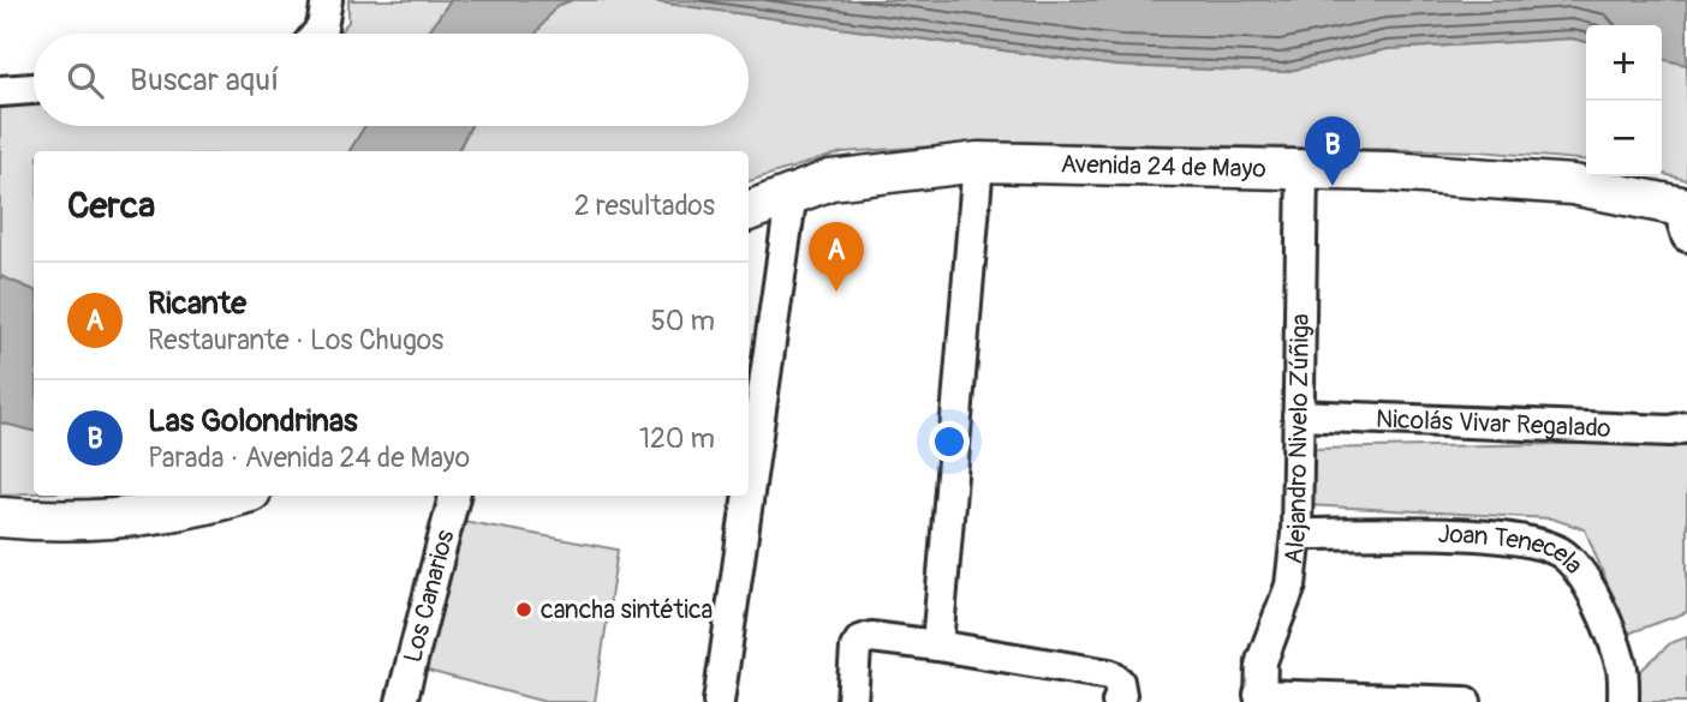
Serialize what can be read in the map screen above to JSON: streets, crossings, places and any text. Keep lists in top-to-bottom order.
{
  "streets": {
    "main road": ["Avenida 24 de Mayo"],
    "street": [
      "Nicolás Vivar Regalado",
      "Alejandro Nivelo Zúñiga",
      "Joan Tenecela",
      "Los Canarios"
    ]
  },
  "crossings": [
    ["Avenida 24 de Mayo", "Alejandro Nivelo Zúñiga"],
    ["Nicolás Vivar Regalado", "Alejandro Nivelo Zúñiga"],
    ["Alejandro Nivelo Zúñiga", "Joan Tenecela"]
  ],
  "places": ["cancha sintética"],
  "page": {
    "map_buttons": ["+", "−"],
    "search": "Buscar aquí",
    "pins": ["B", "A"],
    "heading": ["Cerca", "2 resultados"],
    "list": [
      {
        "mark": "A",
        "name": "Ricante",
        "note": "Restaurante · Los Chugos",
        "value": "50 m"
      },
      {
        "mark": "B",
        "name": "Las Golondrinas",
        "note": "Parada · Avenida 24 de Mayo",
        "value": "120 m"
      }
    ]
  }
}
